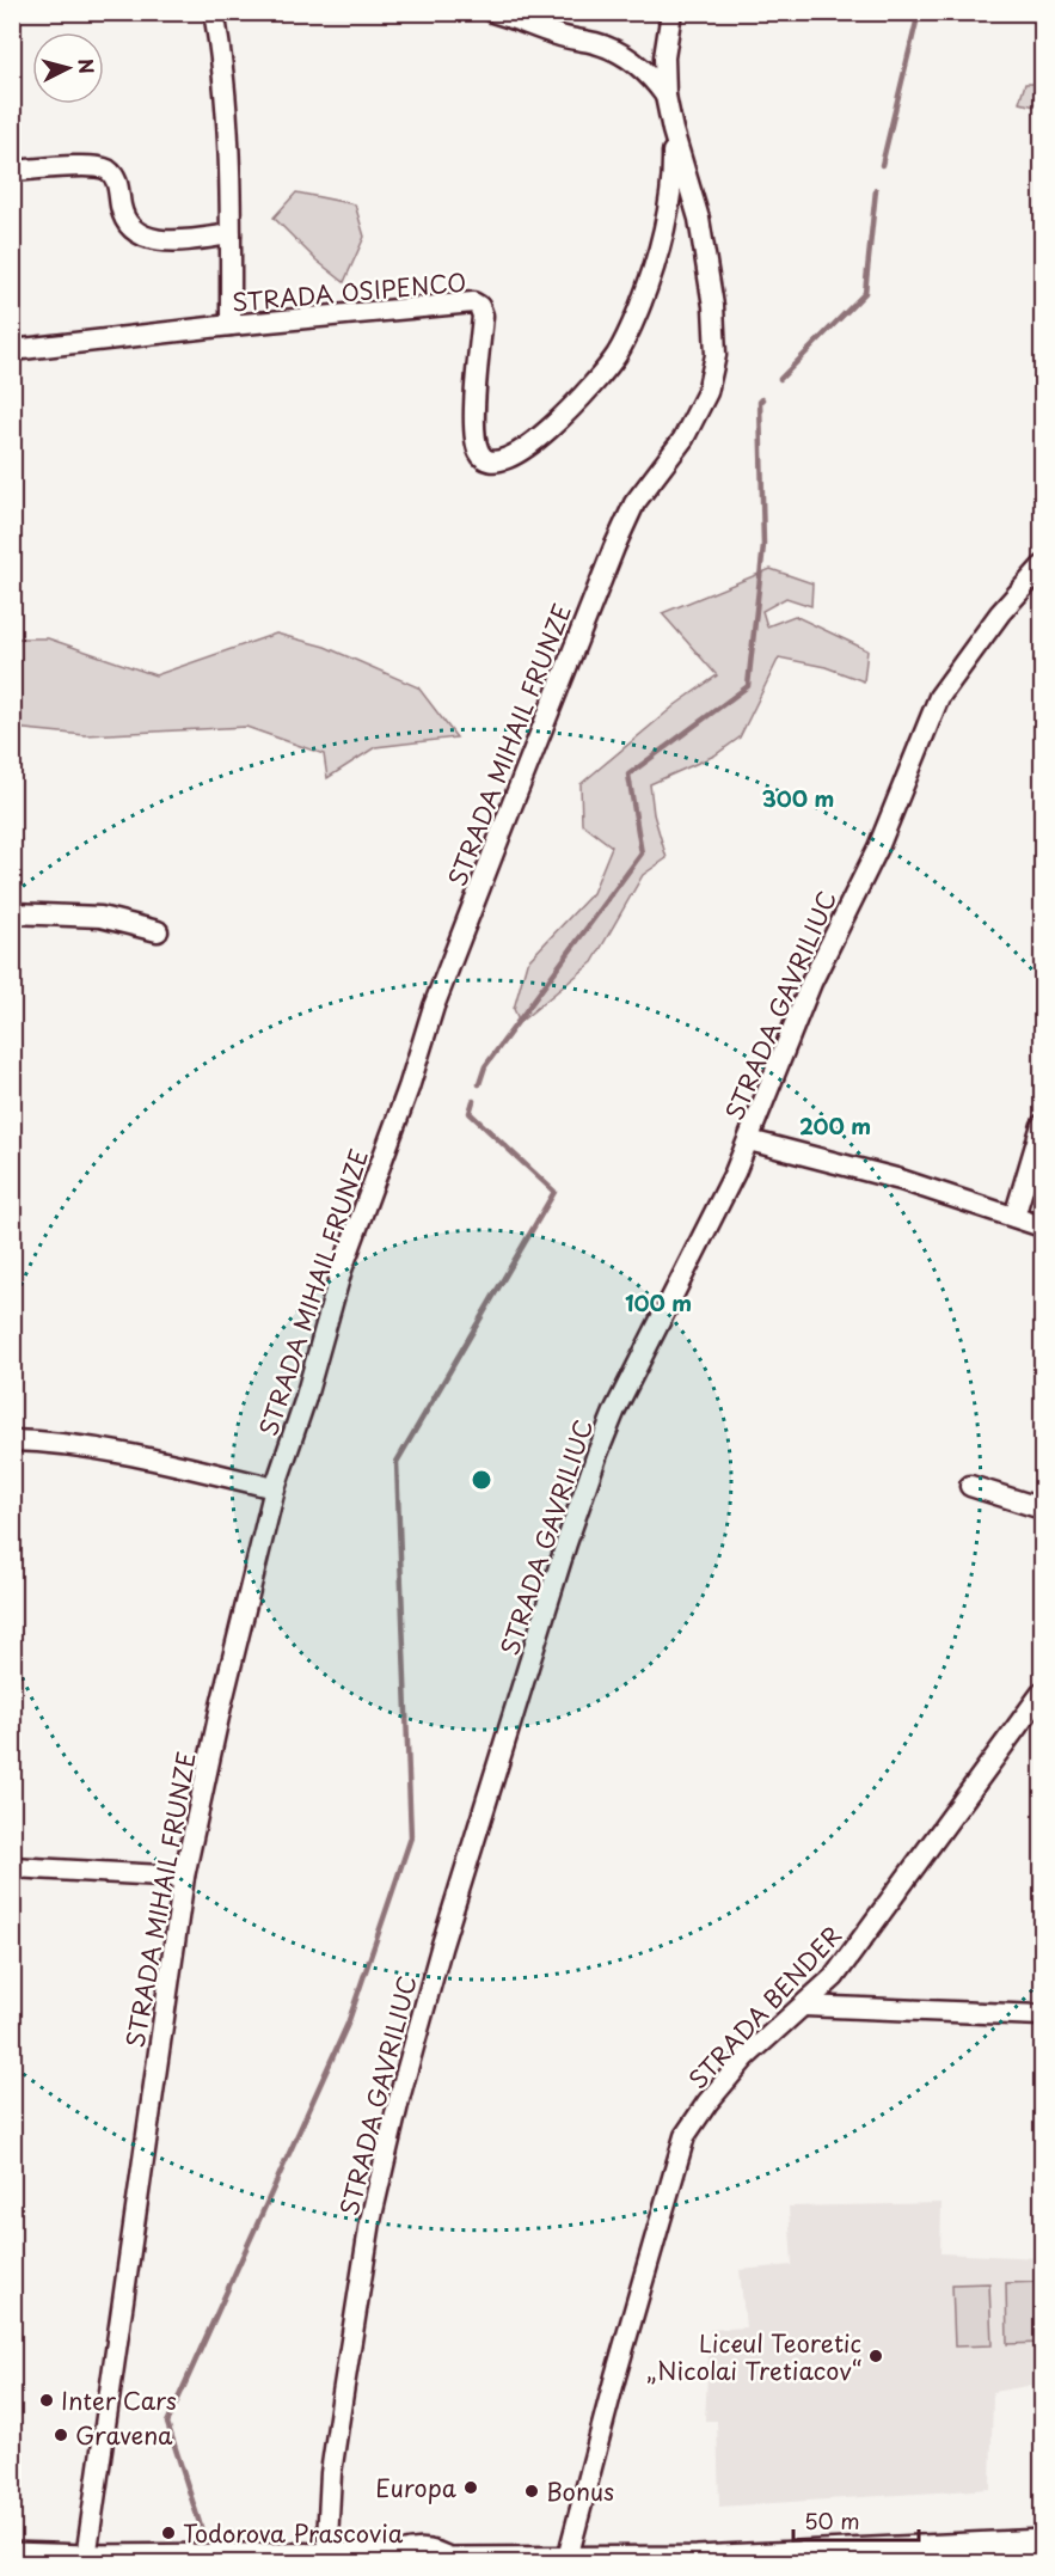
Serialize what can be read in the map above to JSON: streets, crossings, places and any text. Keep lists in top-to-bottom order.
{
  "streets": {
    "street": [
      "STRADA OSIPENCO",
      "STRADA MIHAIL FRUNZE",
      "STRADA GAVRILIUC",
      "STRADA BENDER"
    ]
  },
  "crossings": [
    ["STRADA OSIPENCO", "STRADA MIHAIL FRUNZE"]
  ],
  "places": [
    "Liceul Teoretic „Nicolai Tretiacov“",
    "Inter Cars",
    "Gravena",
    "Europa",
    "Bonus",
    "Todorova Prascovia"
  ],
  "scale_bar": "50 m",
  "north": "right",
  "rings": ["300 m", "200 m", "100 m"]
}
